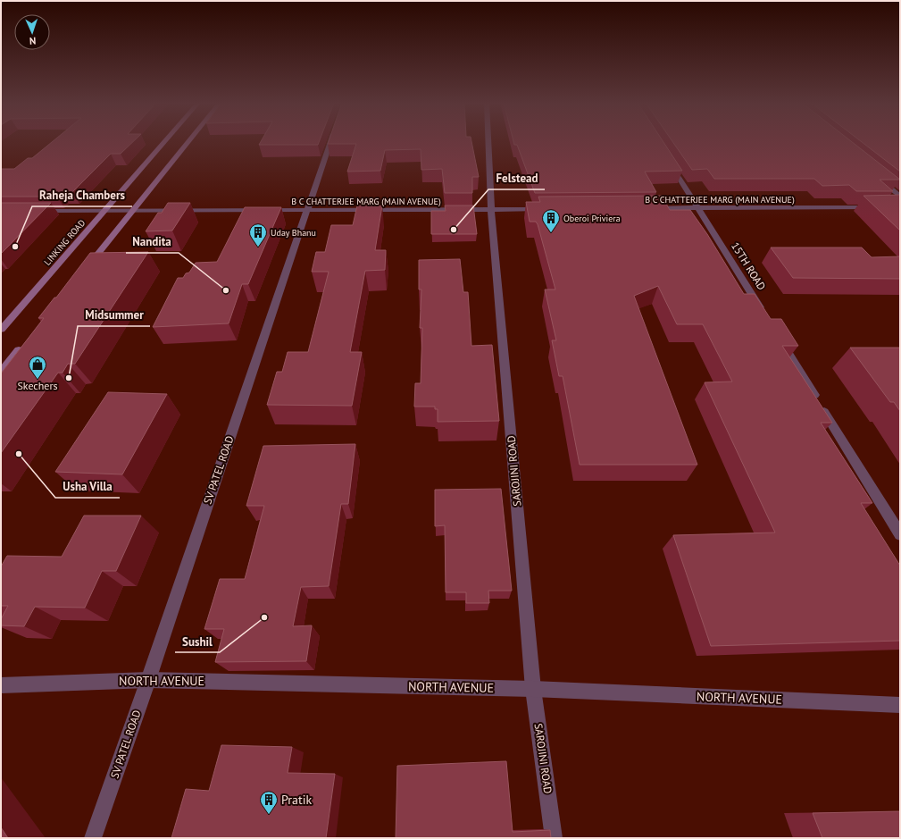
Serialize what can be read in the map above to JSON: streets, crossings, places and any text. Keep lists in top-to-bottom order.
{
  "streets": {
    "main road": ["LINKING ROAD"],
    "street": [
      "B C CHATTERJEE MARG (MAIN AVENUE)",
      "15TH ROAD",
      "SV PATEL ROAD",
      "SAROJINI ROAD",
      "NORTH AVENUE"
    ]
  },
  "crossings": [
    ["B C CHATTERJEE MARG (MAIN AVENUE)", "LINKING ROAD"],
    ["B C CHATTERJEE MARG (MAIN AVENUE)", "15TH ROAD"],
    ["B C CHATTERJEE MARG (MAIN AVENUE)", "SV PATEL ROAD"],
    ["B C CHATTERJEE MARG (MAIN AVENUE)", "SAROJINI ROAD"],
    ["SV PATEL ROAD", "NORTH AVENUE"],
    ["SAROJINI ROAD", "NORTH AVENUE"]
  ],
  "places": {
    "other": [
      "Felstead",
      "Raheja Chambers",
      "Nandita",
      "Midsummer",
      "Usha Villa",
      "Sushil"
    ],
    "building": ["Oberoi Priviera", "Uday Bhanu", "Pratik"],
    "shop": ["Skechers"]
  },
  "north": "bottom"
}
